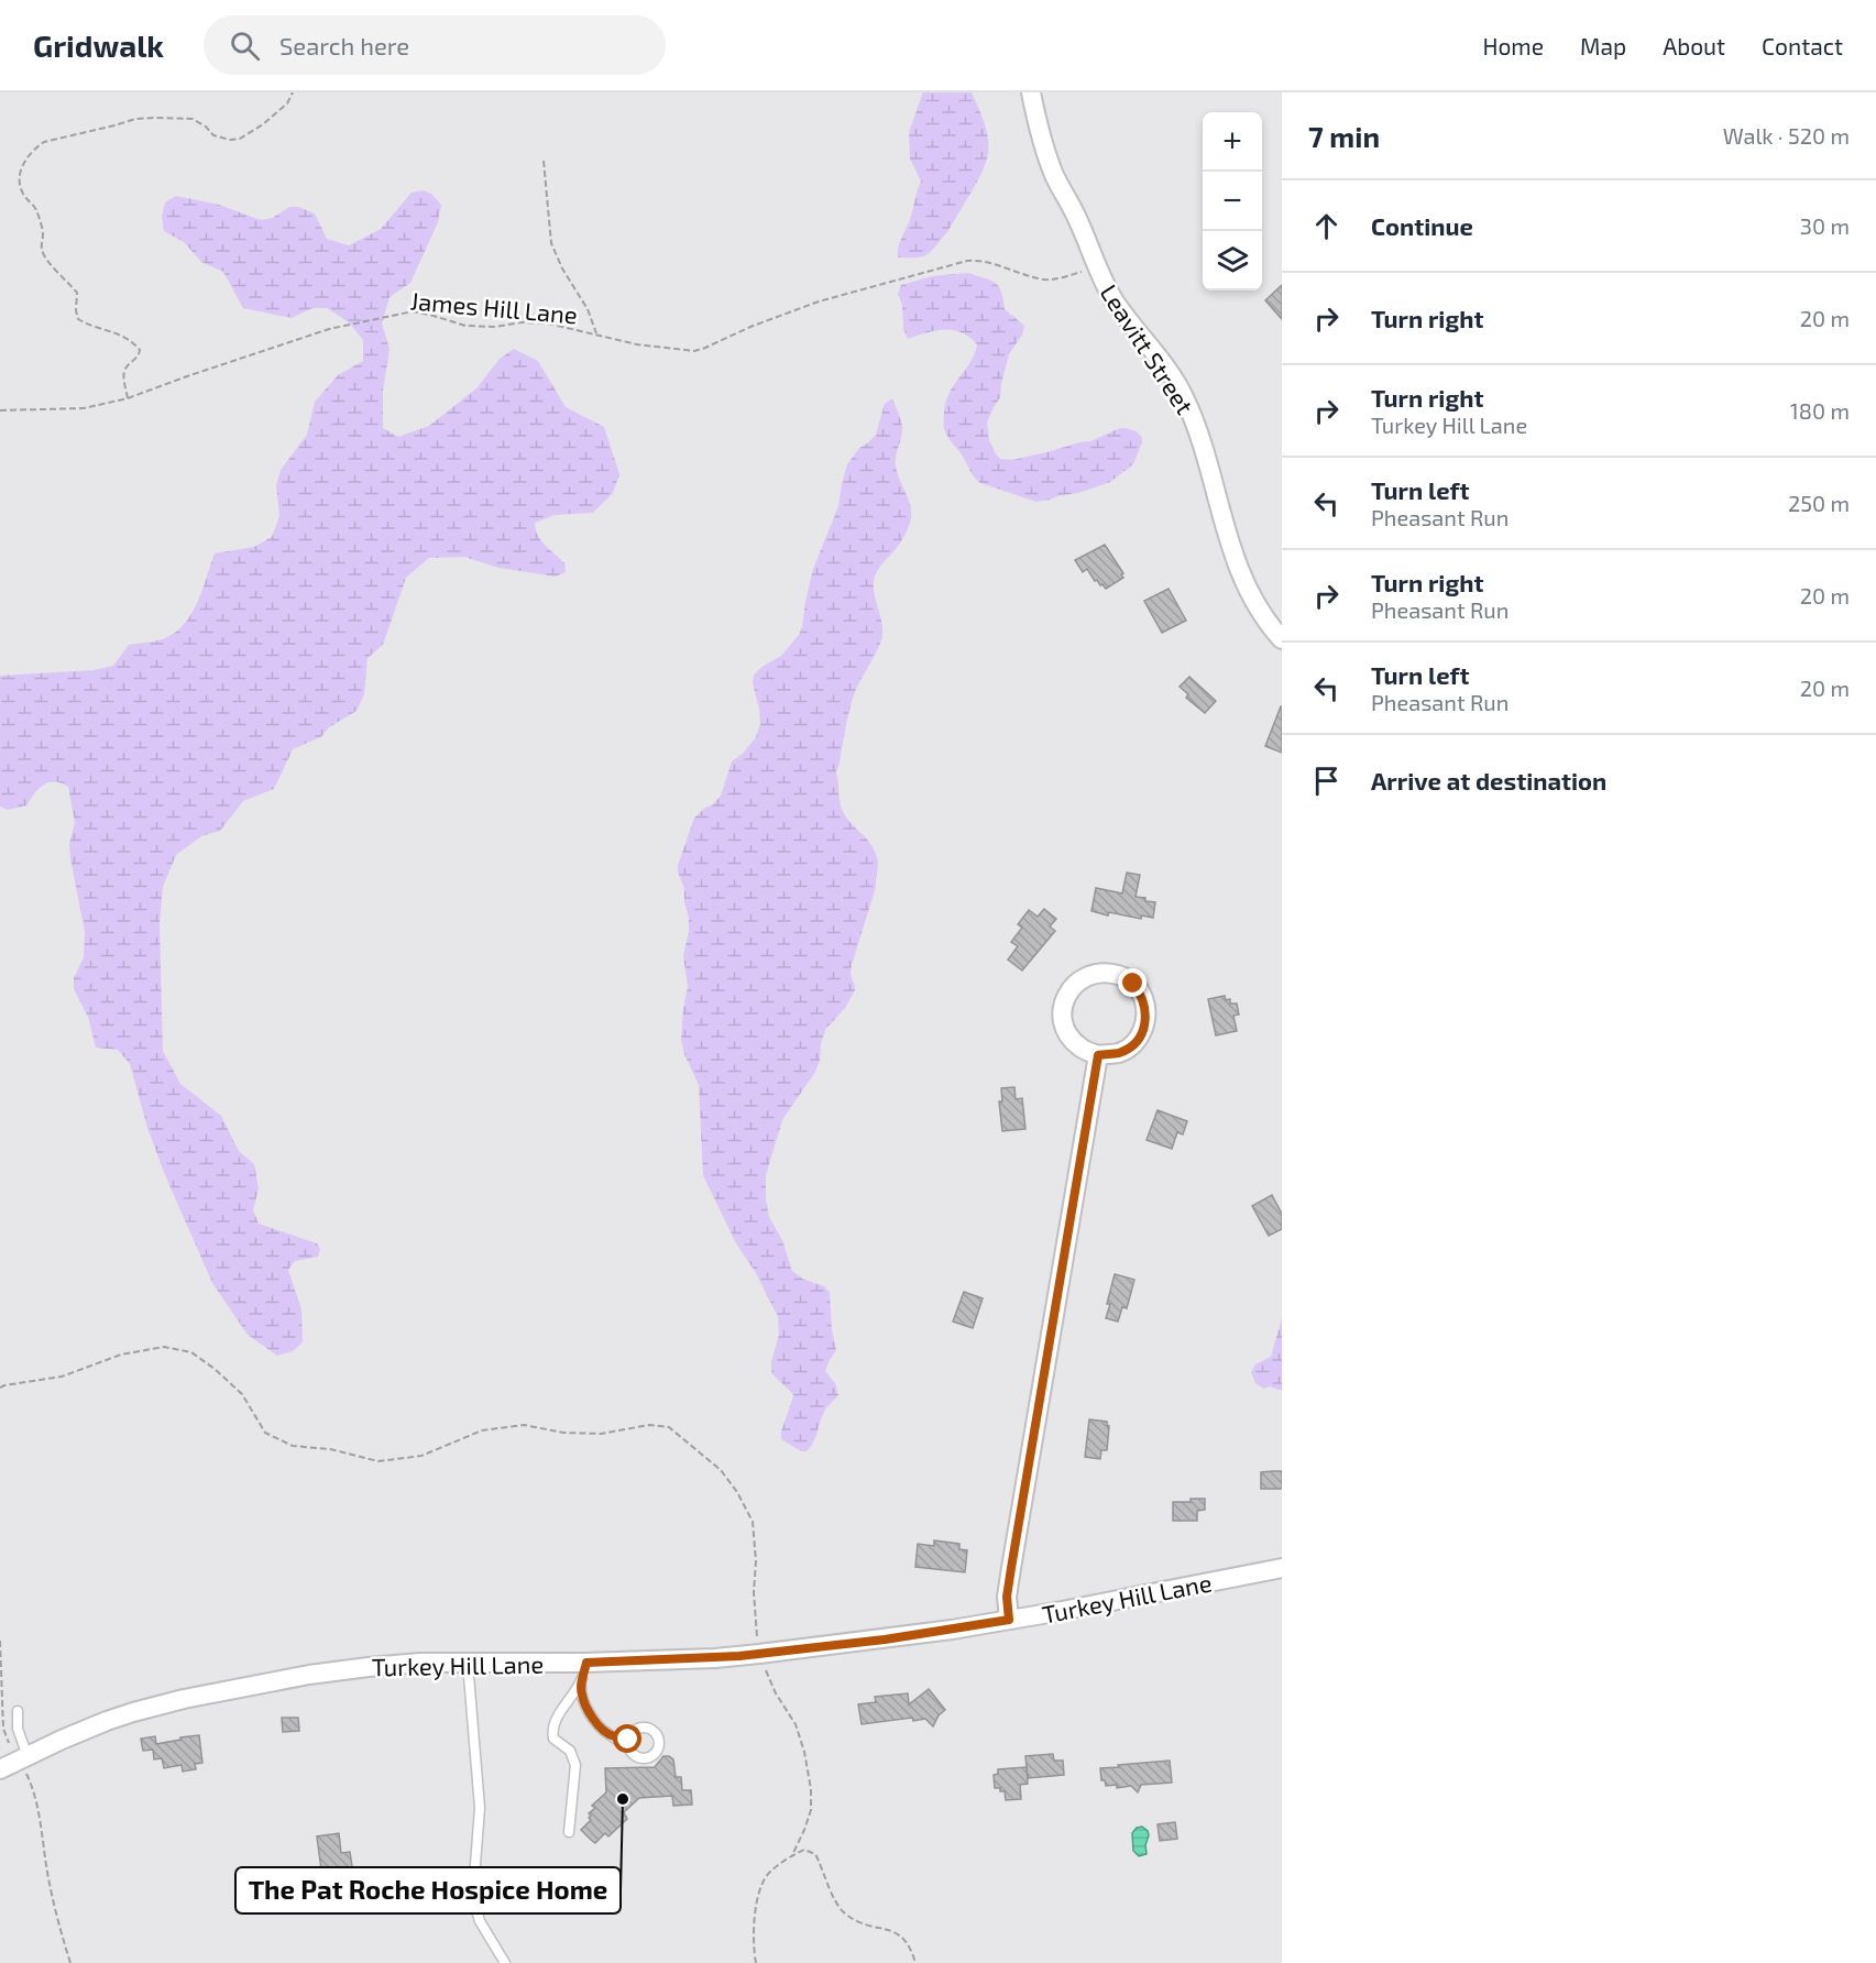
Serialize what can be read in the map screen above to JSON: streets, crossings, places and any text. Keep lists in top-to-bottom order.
{
  "streets": {
    "street": ["Leavitt Street", "Turkey Hill Lane"],
    "path": ["James Hill Lane"]
  },
  "crossings": [
    ["James Hill Lane", "Leavitt Street"]
  ],
  "places": ["The Pat Roche Hospice Home"],
  "page": {
    "header": "Gridwalk",
    "search": "Search here",
    "nav": [
      "Home",
      "Map",
      "About",
      "Contact"
    ],
    "heading": ["7 min", "Walk · 520 m"],
    "map_buttons": ["+", "−"],
    "list": [
      ["Continue", "30 m"],
      ["Turn right", "20 m"],
      ["Turn right", "Turkey Hill Lane", "180 m"],
      ["Turn left", "Pheasant Run", "250 m"],
      ["Turn right", "Pheasant Run", "20 m"],
      ["Turn left", "Pheasant Run", "20 m"],
      "Arrive at destination"
    ]
  }
}
